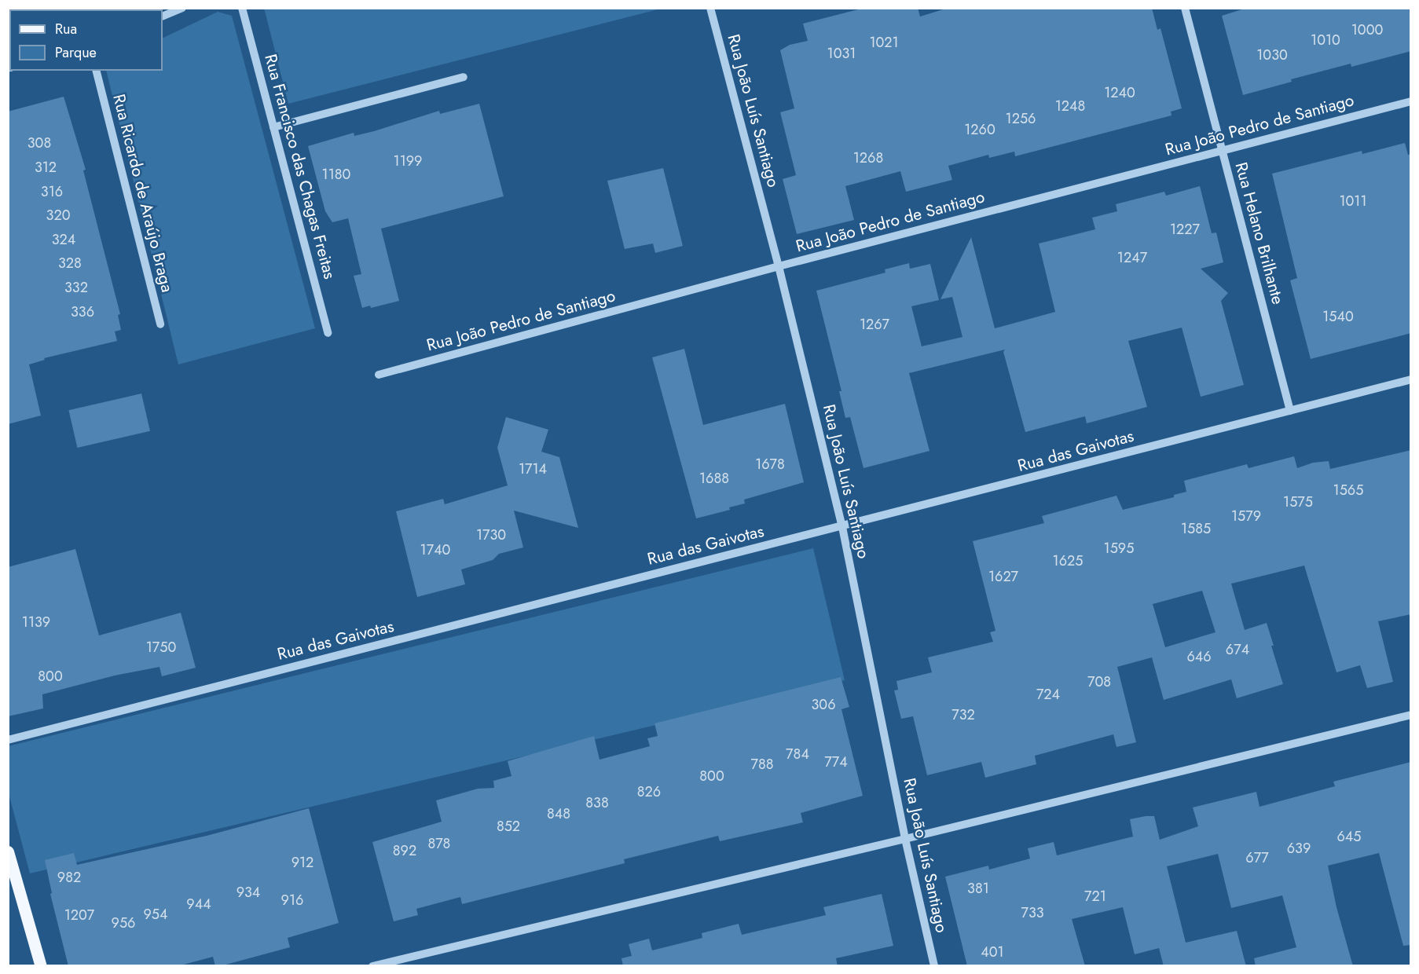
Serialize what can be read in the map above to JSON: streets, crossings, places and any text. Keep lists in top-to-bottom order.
{
  "streets": {
    "street": [
      "Rua João Luís Santiago",
      "Rua João Pedro de Santiago",
      "Rua Francisco das Chagas Freitas",
      "Rua Ricardo de Araújo Braga",
      "Rua Helano Brilhante",
      "Rua das Gaivotas"
    ]
  },
  "crossings": [
    ["Rua João Luís Santiago", "Rua João Pedro de Santiago"],
    ["Rua João Luís Santiago", "Rua das Gaivotas"],
    ["Rua João Pedro de Santiago", "Rua Helano Brilhante"],
    ["Rua Helano Brilhante", "Rua das Gaivotas"]
  ],
  "house_numbers": [
    "1000",
    "1010",
    "1021",
    "1031",
    "1030",
    "1240",
    "1248",
    "1256",
    "1260",
    "308",
    "1268",
    "1199",
    "312",
    "1180",
    "316",
    "1011",
    "320",
    "1227",
    "324",
    "1247",
    "328",
    "332",
    "336",
    "1540",
    "1267",
    "1678",
    "1714",
    "1688",
    "1565",
    "1575",
    "1579",
    "1585",
    "1730",
    "1595",
    "1740",
    "1625",
    "1627",
    "1139",
    "1750",
    "674",
    "646",
    "800",
    "708",
    "724",
    "306",
    "732",
    "784",
    "774",
    "788",
    "800",
    "826",
    "838",
    "848",
    "852",
    "645",
    "878",
    "639",
    "892",
    "677",
    "912",
    "982",
    "381",
    "934",
    "721",
    "916",
    "944",
    "733",
    "954",
    "1207",
    "956",
    "401"
  ],
  "legend": ["Rua", "Parque"]
}
